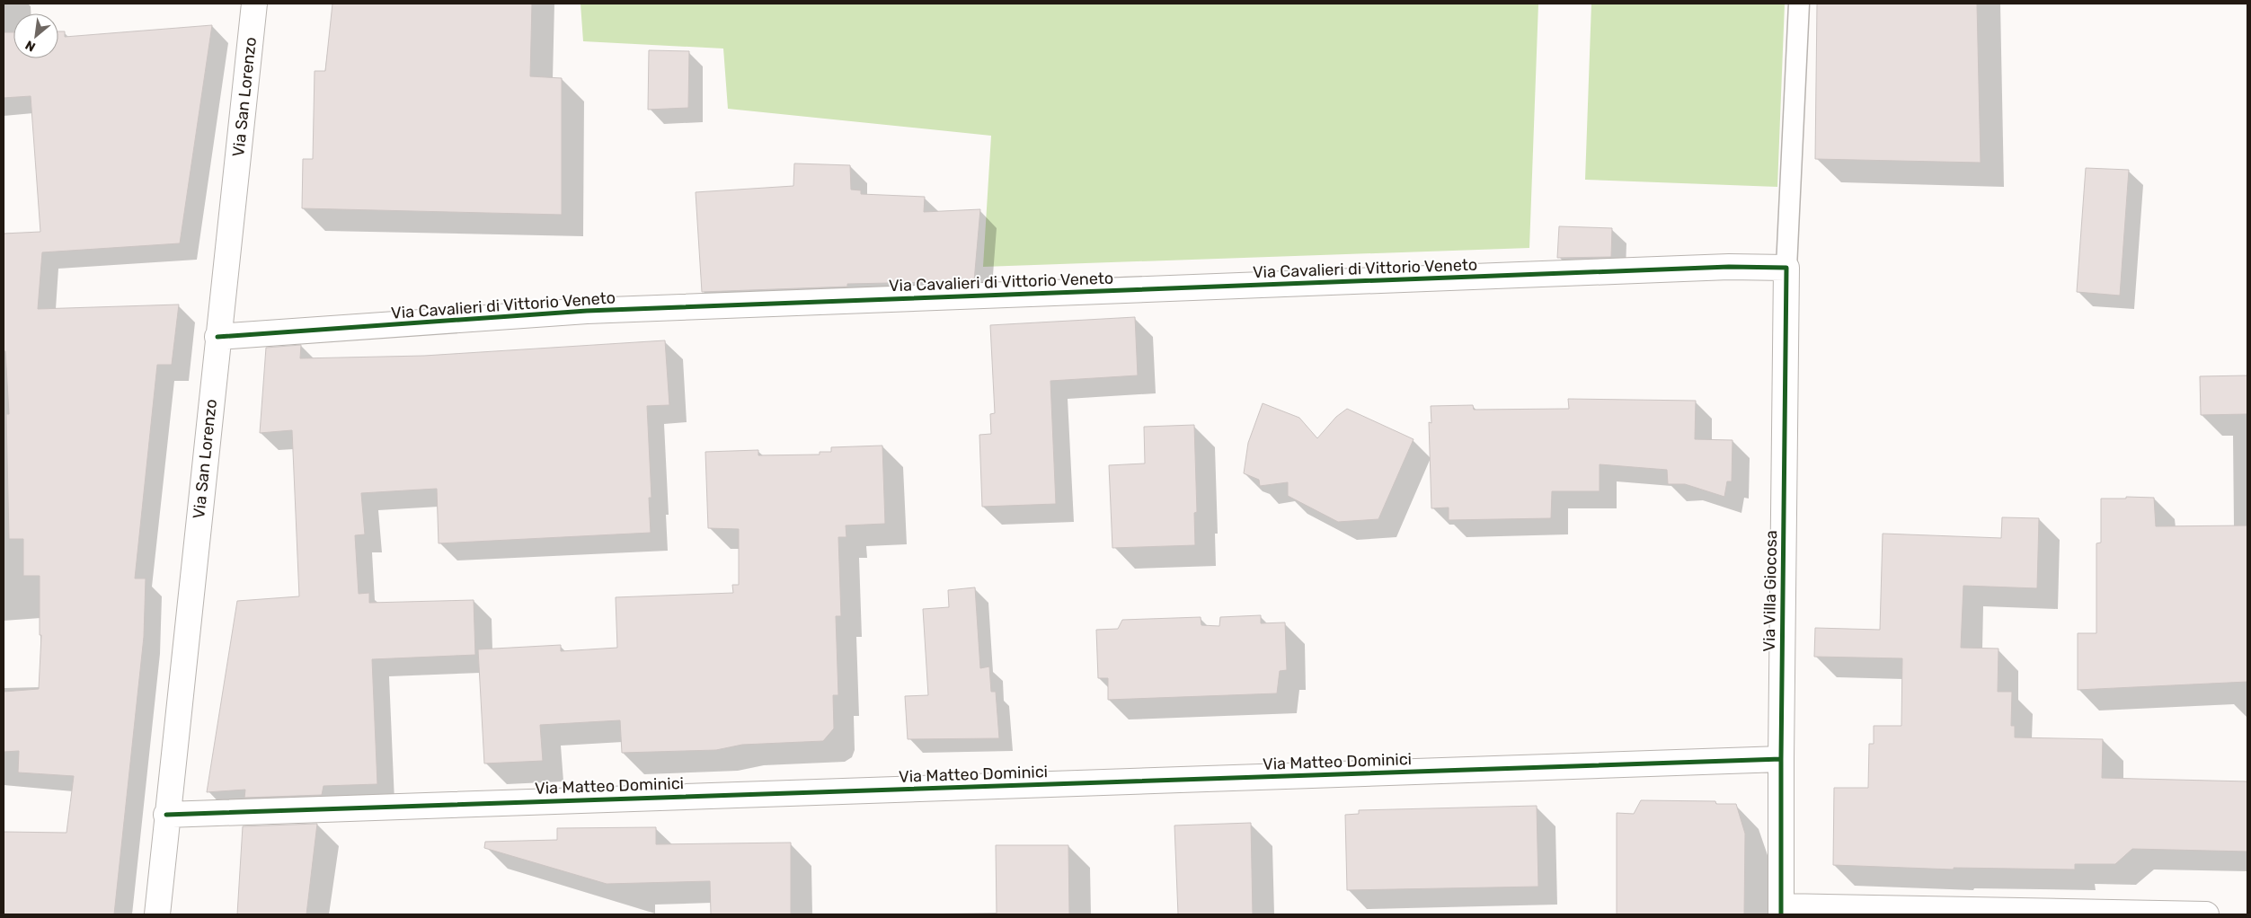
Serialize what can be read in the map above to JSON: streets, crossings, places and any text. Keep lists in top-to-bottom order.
{
  "streets": {
    "street": [
      "Via San Lorenzo",
      "Via Cavalieri di Vittorio Veneto",
      "Via Villa Giocosa",
      "Via Matteo Dominici"
    ]
  },
  "crossings": [
    ["Via San Lorenzo", "Via Cavalieri di Vittorio Veneto"],
    ["Via San Lorenzo", "Via Matteo Dominici"],
    ["Via Cavalieri di Vittorio Veneto", "Via Villa Giocosa"],
    ["Via Villa Giocosa", "Via Matteo Dominici"]
  ],
  "north": "bottom left"
}
